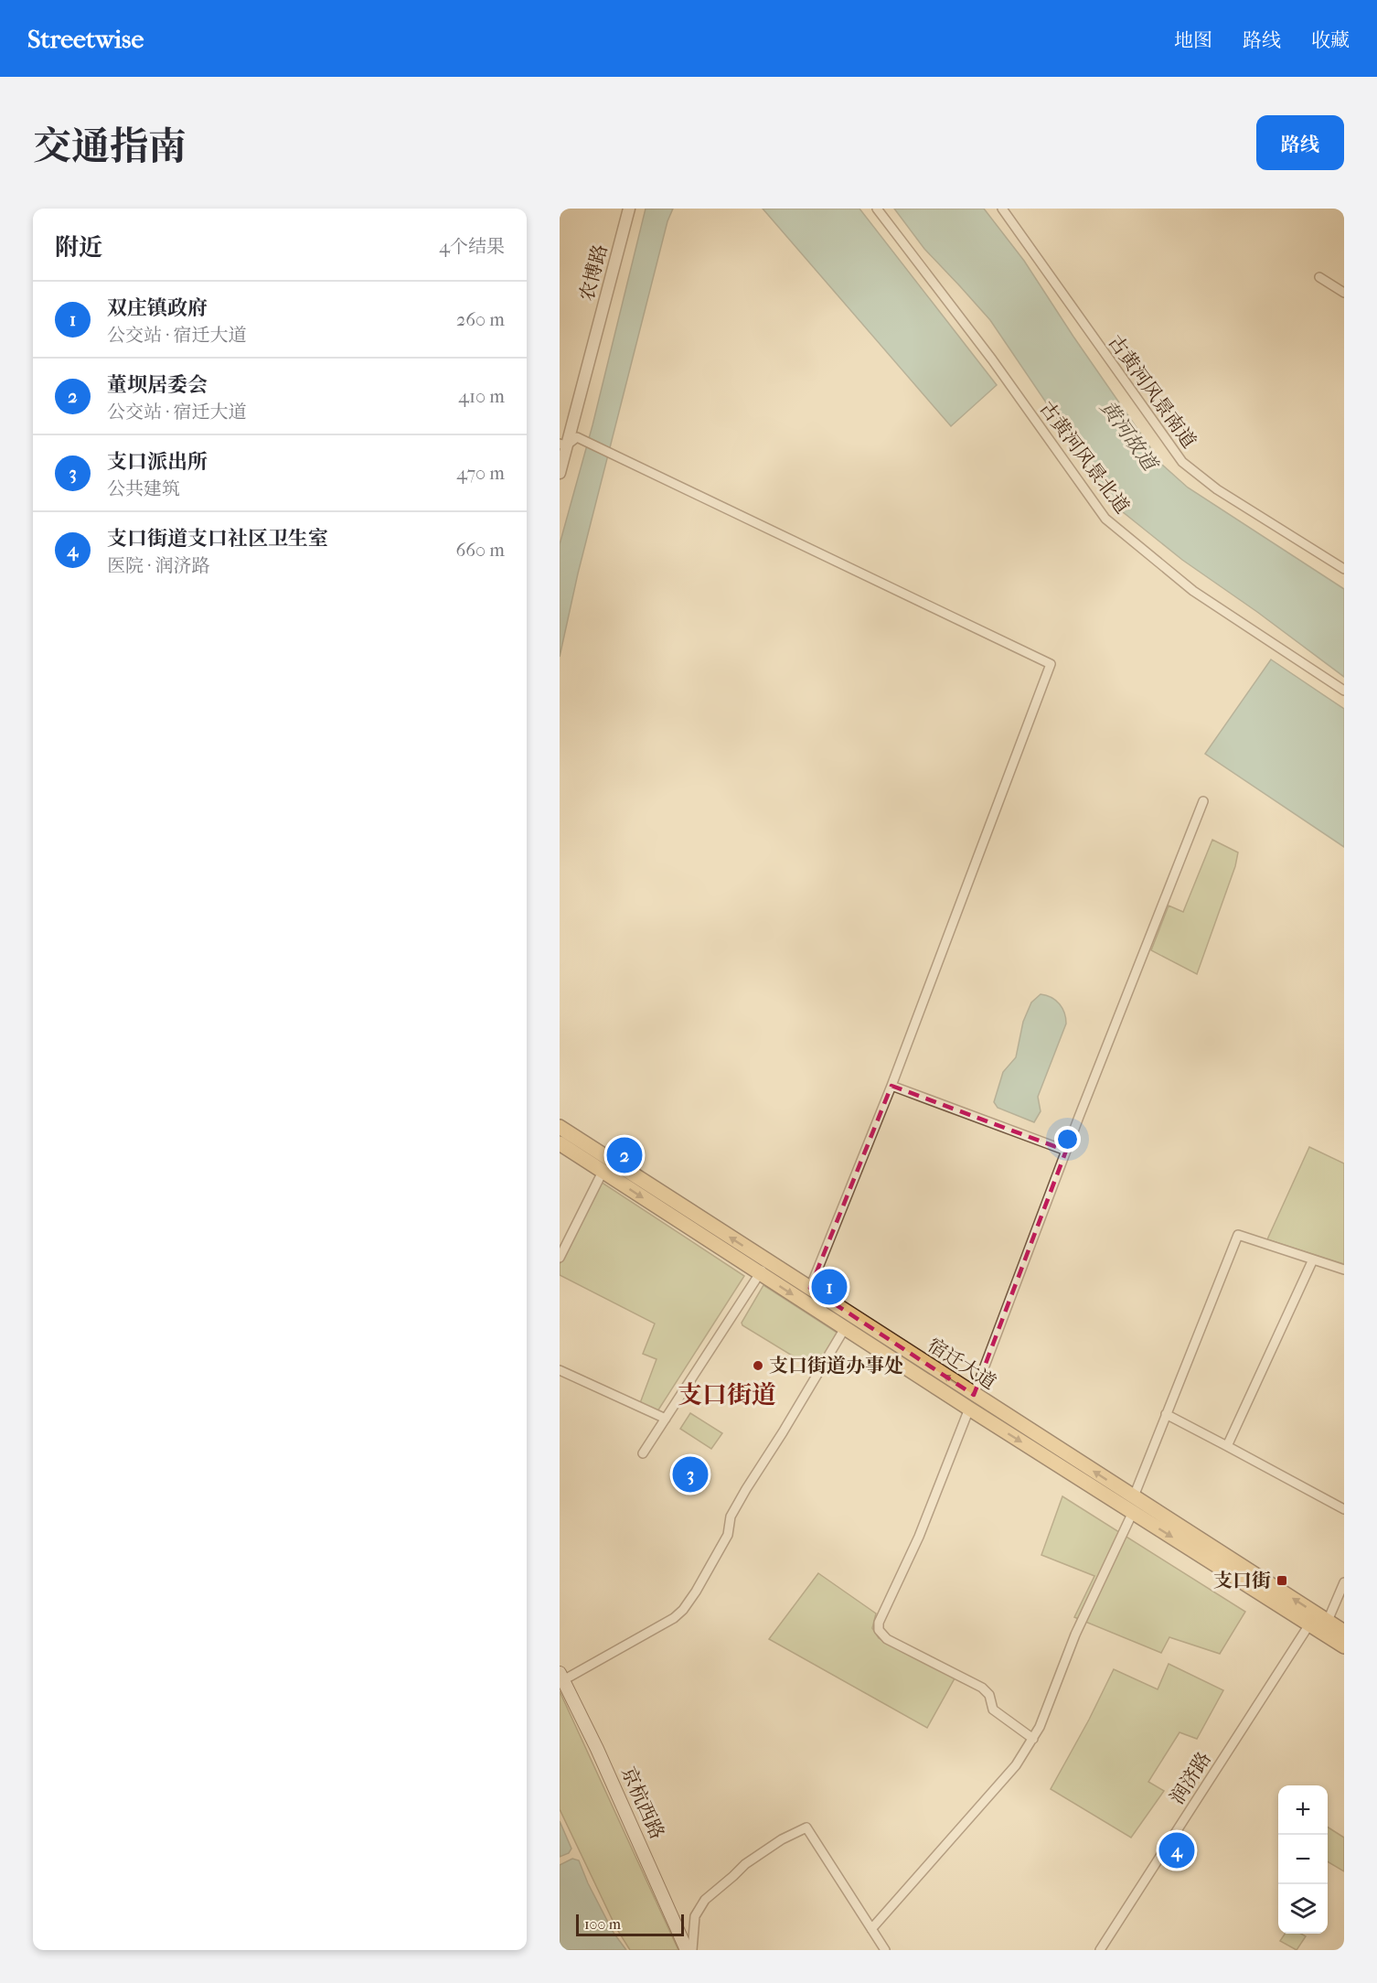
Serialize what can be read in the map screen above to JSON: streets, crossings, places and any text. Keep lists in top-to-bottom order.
{
  "streets": {
    "main road": ["宿迁大道", "京杭西路"],
    "street": [
      "农博路",
      "古黄河风景南道",
      "古黄河风景北道",
      "润济路"
    ]
  },
  "crossings": [
    ["宿迁大道", "润济路"]
  ],
  "districts": ["支口街道"],
  "water": ["黄河故道"],
  "places": {
    "other": ["支口街道办事处"],
    "transit": ["支口街"]
  },
  "scale_bar": "100 m",
  "page": {
    "header": "Streetwise",
    "nav": ["地图", "路线", "收藏"],
    "title": "交通指南",
    "buttons": "路线",
    "heading": ["附近", "4个结果"],
    "list": [
      {
        "mark": "1",
        "name": "双庄镇政府",
        "note": "公交站 · 宿迁大道",
        "value": "260 m"
      },
      {
        "mark": "2",
        "name": "董坝居委会",
        "note": "公交站 · 宿迁大道",
        "value": "410 m"
      },
      {
        "mark": "3",
        "name": "支口派出所",
        "note": "公共建筑",
        "value": "470 m"
      },
      {
        "mark": "4",
        "name": "支口街道支口社区卫生室",
        "note": "医院 · 润济路",
        "value": "660 m"
      }
    ],
    "pins": [
      "2",
      "1",
      "3",
      "4"
    ],
    "map_buttons": ["+", "−"],
    "scale": "100 m"
  }
}
